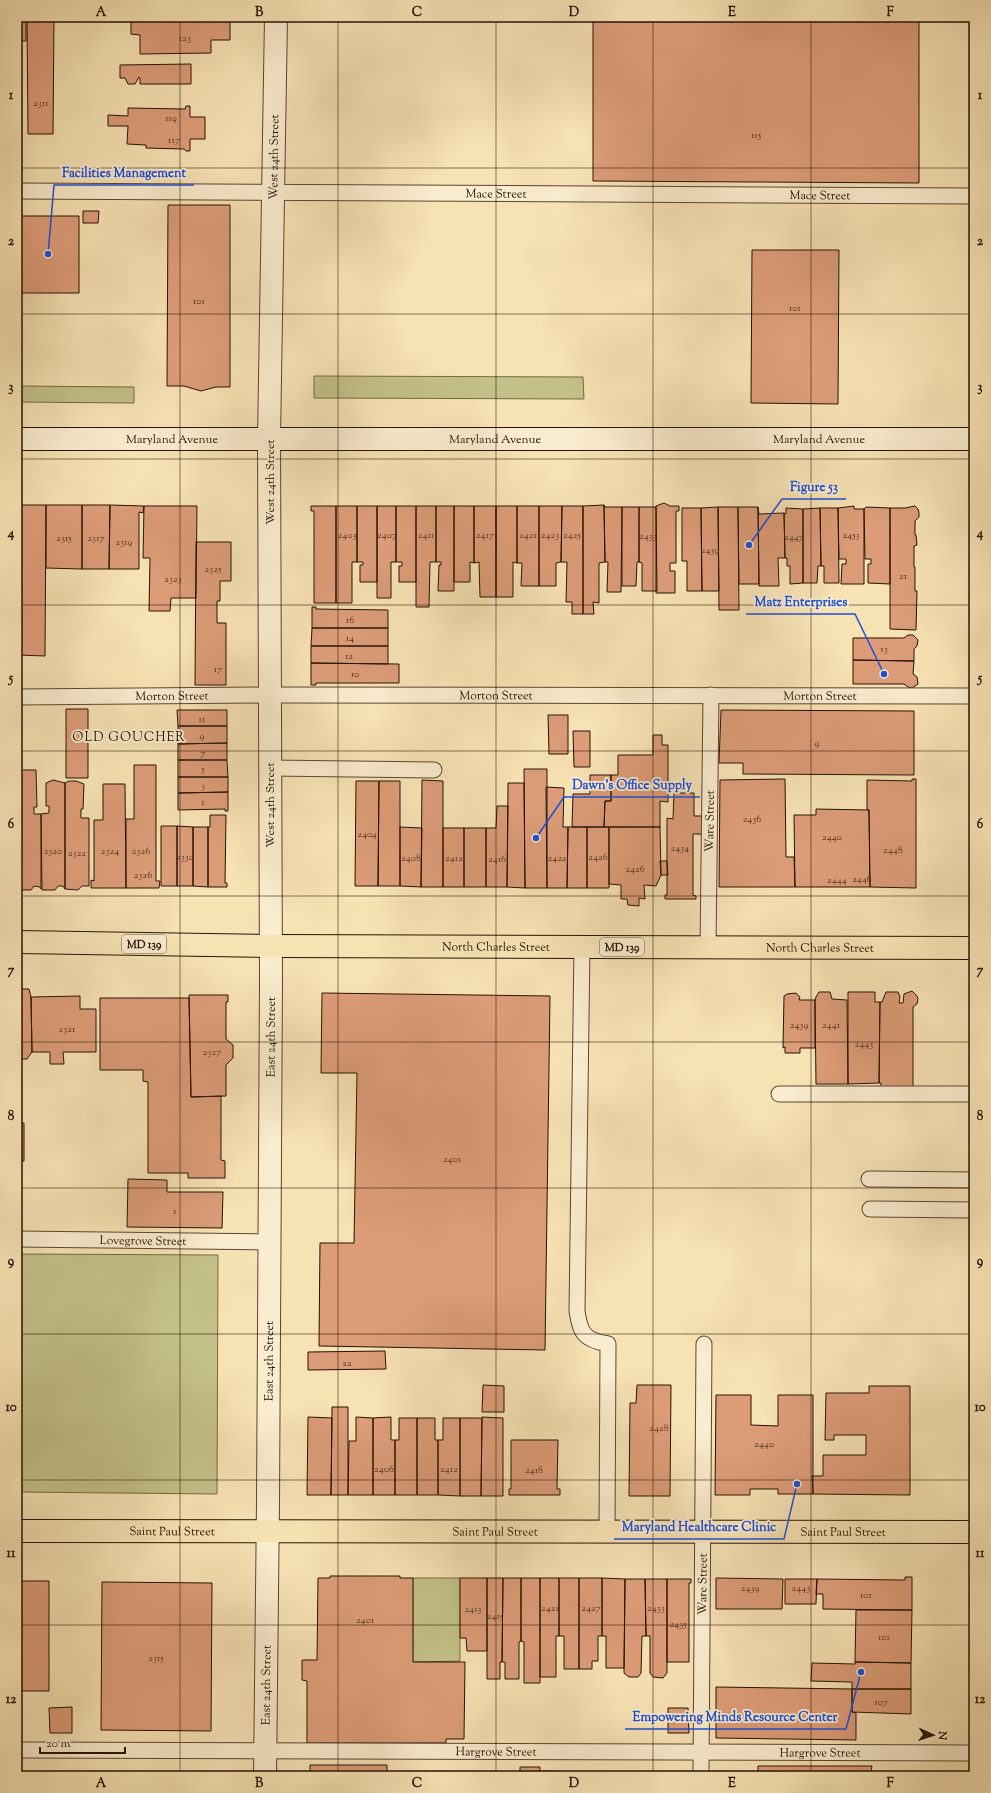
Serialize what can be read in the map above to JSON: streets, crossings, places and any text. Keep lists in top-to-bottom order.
{
  "streets": {
    "main road": ["MD 139", "North Charles Street", "Saint Paul Street"],
    "street": ["West 24th Street", "Maryland Avenue", "East 24th Street"],
    "lane": [
      "Mace Street",
      "Morton Street",
      "Ware Street",
      "Lovegrove Street",
      "Hargrove Street"
    ]
  },
  "crossings": [
    ["West 24th Street", "Mace Street"],
    ["West 24th Street", "Maryland Avenue"],
    ["West 24th Street", "Morton Street"],
    ["West 24th Street", "North Charles Street"],
    ["West 24th Street", "East 24th Street"],
    ["Morton Street", "Ware Street"],
    ["Ware Street", "North Charles Street"],
    ["Ware Street", "Saint Paul Street"],
    ["Ware Street", "Hargrove Street"],
    ["North Charles Street", "East 24th Street"],
    ["East 24th Street", "Lovegrove Street"],
    ["East 24th Street", "Saint Paul Street"],
    ["East 24th Street", "Hargrove Street"]
  ],
  "districts": ["OLD GOUCHER"],
  "places": [
    "Facilities Management",
    "Figure 53",
    "Matz Enterprises",
    "Dawn's Office Supply",
    "Maryland Healthcare Clinic",
    "Empowering Minds Resource Center"
  ],
  "house_numbers": [
    "123",
    "2311",
    "119",
    "115",
    "117",
    "101",
    "101",
    "2403",
    "2407",
    "2411",
    "2417",
    "2421",
    "2423",
    "2425",
    "2453",
    "2433",
    "2447",
    "2315",
    "2317",
    "2319",
    "2439",
    "2325",
    "21",
    "2323",
    "16",
    "14",
    "13",
    "12",
    "17",
    "10",
    "11",
    "9",
    "9",
    "7",
    "5",
    "3",
    "1",
    "2436",
    "2404",
    "2440",
    "2434",
    "2448",
    "2320",
    "2324",
    "2326",
    "2322",
    "2330",
    "2426",
    "2408",
    "2412",
    "2422",
    "2416",
    "2426",
    "2326",
    "2446",
    "2444",
    "2439",
    "2441",
    "2321",
    "2443",
    "2327",
    "2401",
    "1",
    "22",
    "2428",
    "2440",
    "2406",
    "2412",
    "2418",
    "2439",
    "2443",
    "101",
    "2421",
    "2427",
    "2433",
    "2413",
    "2415",
    "2401",
    "2435",
    "101",
    "2315",
    "107"
  ],
  "scale_bar": "20 m",
  "north": "right",
  "grid": {
    "columns": [
      "A",
      "B",
      "C",
      "D",
      "E",
      "F"
    ],
    "rows": [
      "1",
      "2",
      "3",
      "4",
      "5",
      "6",
      "7",
      "8",
      "9",
      "10",
      "11",
      "12"
    ]
  }
}
